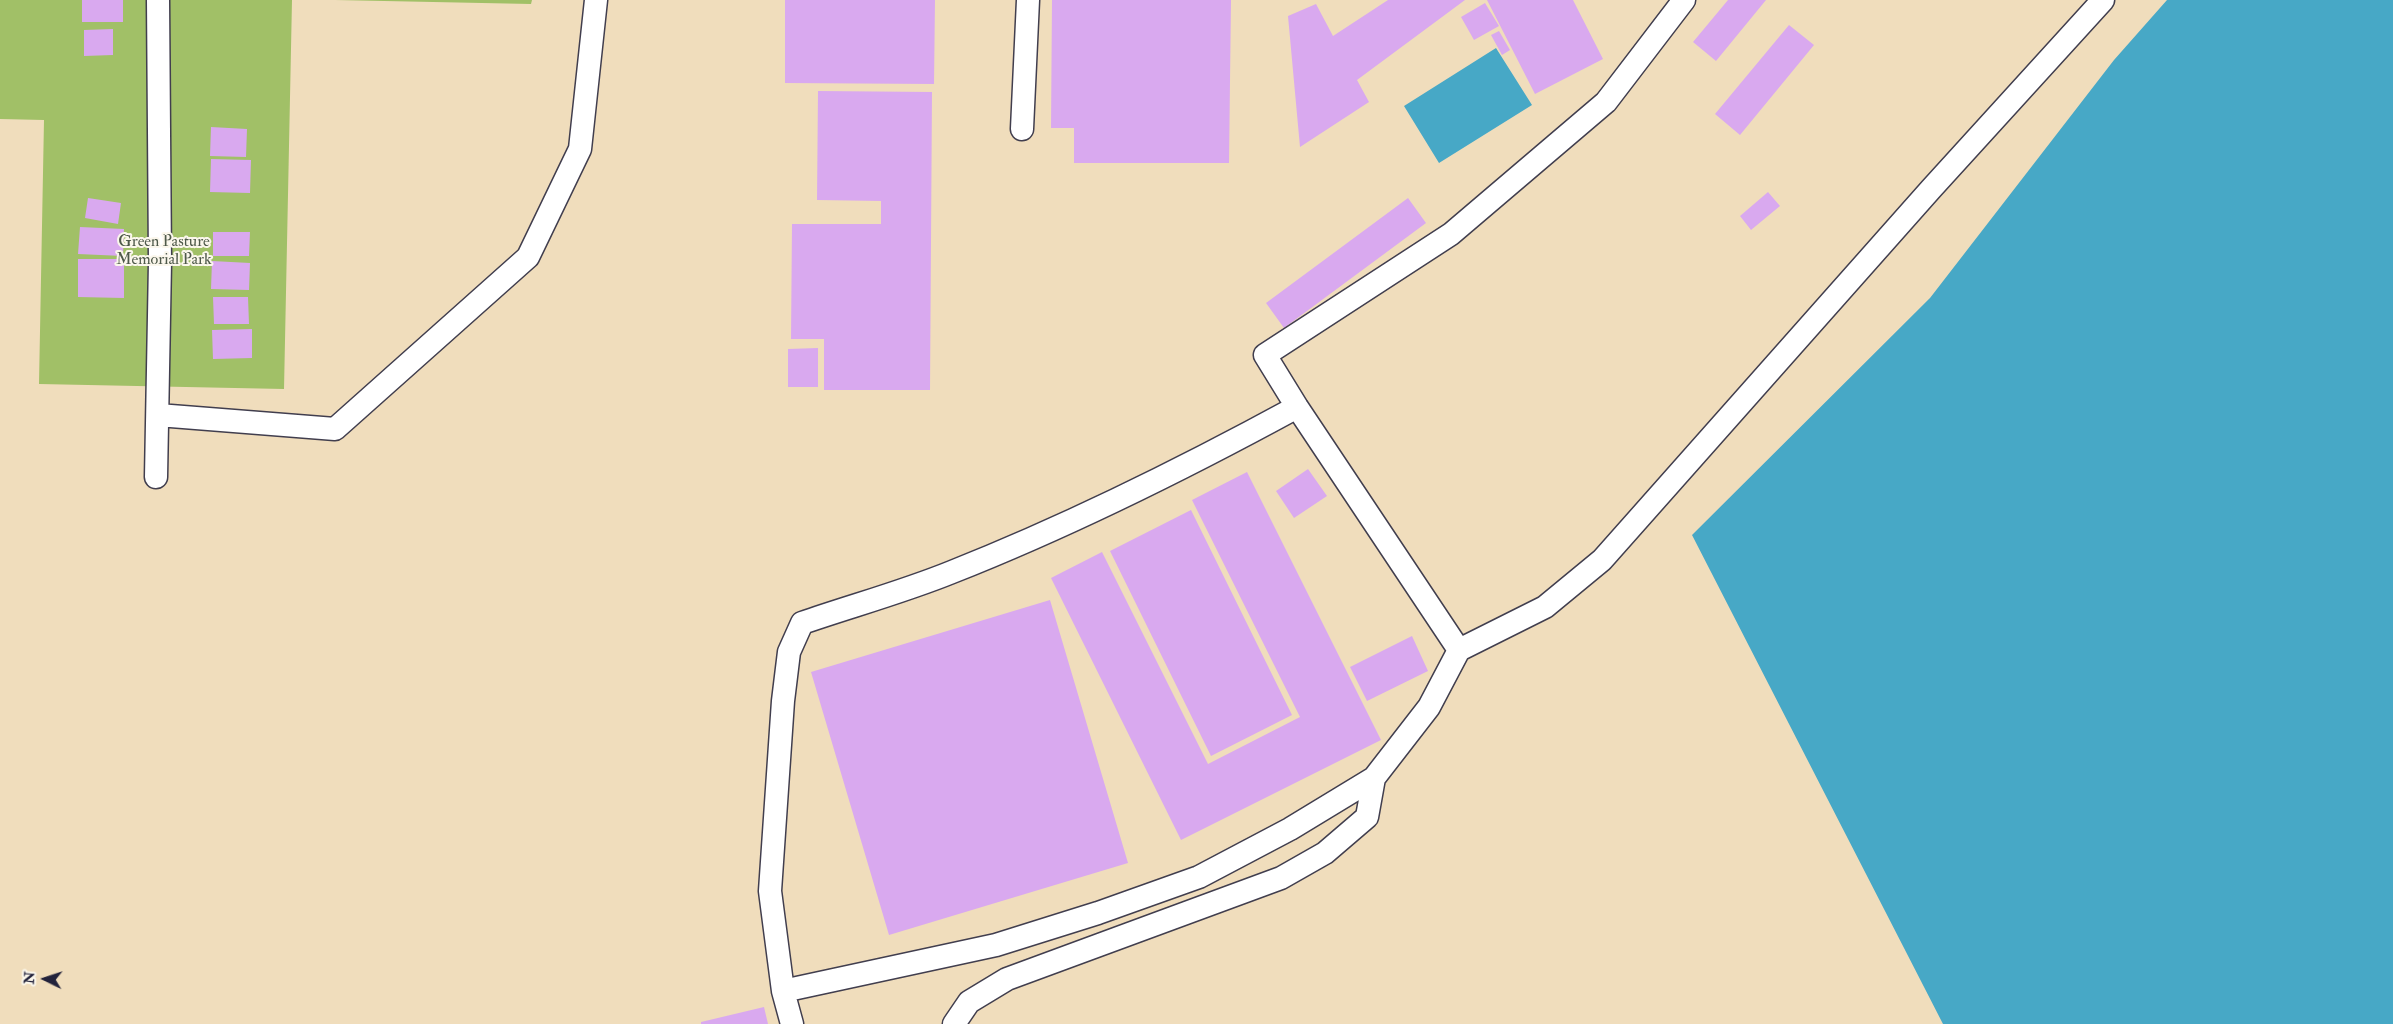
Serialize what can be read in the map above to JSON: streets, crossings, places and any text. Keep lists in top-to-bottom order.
{
  "parks": ["Green Pasture Memorial Park"],
  "north": "left"
}
